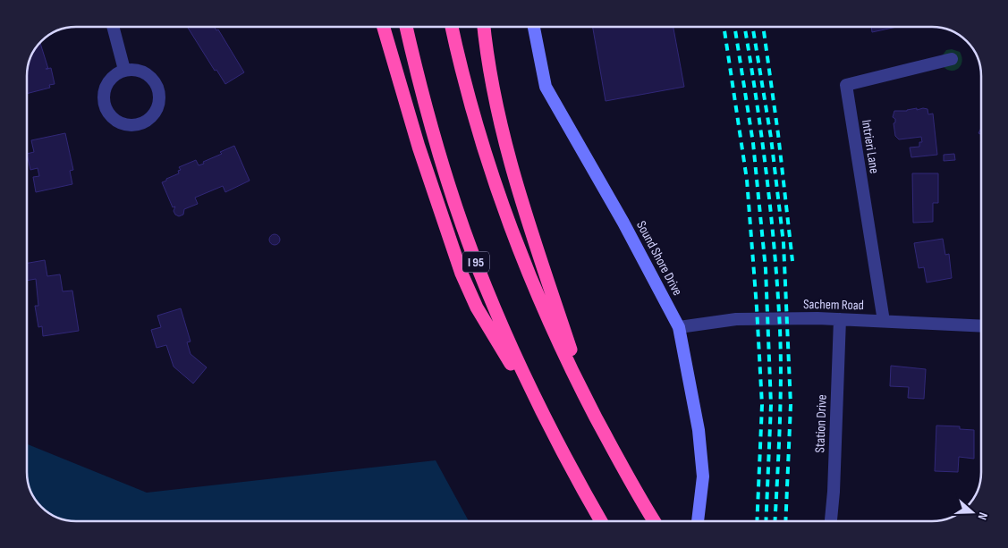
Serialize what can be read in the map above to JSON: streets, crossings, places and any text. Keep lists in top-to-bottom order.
{
  "streets": {
    "highway": ["I 95"],
    "main road": ["Sound Shore Drive"],
    "street": ["Intrieri Lane", "Sachem Road", "Station Drive"]
  },
  "crossings": [
    ["Intrieri Lane", "Sachem Road"],
    ["Sound Shore Drive", "Sachem Road"],
    ["Sachem Road", "Station Drive"]
  ],
  "north": "right"
}
